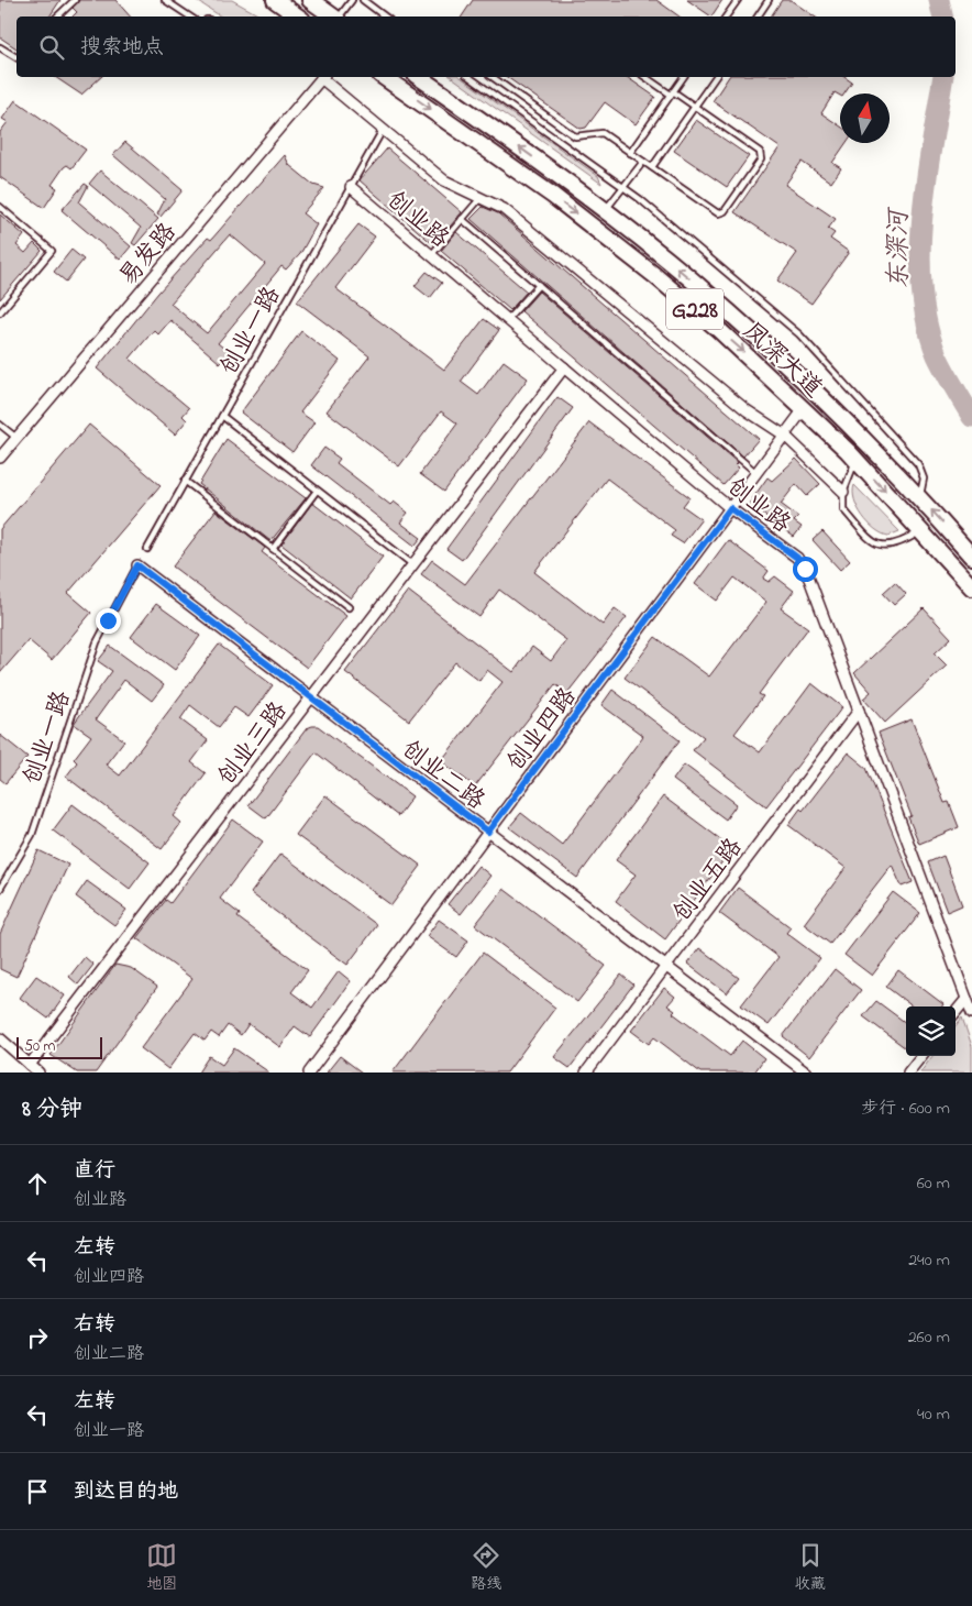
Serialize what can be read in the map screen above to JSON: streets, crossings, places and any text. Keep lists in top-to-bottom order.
{
  "streets": {
    "highway": ["G228", "凤深大道"],
    "street": [
      "创业路",
      "易发路",
      "创业四路",
      "创业三路",
      "创业二路",
      "创业五路"
    ],
    "lane": ["创业一路"]
  },
  "crossings": [
    ["创业路", "创业一路"],
    ["创业路", "创业四路"],
    ["创业路", "创业三路"],
    ["创业路", "创业五路"],
    ["创业一路", "创业二路"],
    ["凤深大道", "创业四路"],
    ["创业四路", "创业二路"],
    ["创业三路", "创业二路"],
    ["创业二路", "创业五路"]
  ],
  "water": ["东深河"],
  "scale_bar": "50 m",
  "north": "top",
  "page": {
    "search": "搜索地点",
    "scale": "50 m",
    "heading": ["8 分钟", "步行 · 600 m"],
    "list": [
      ["直行", "创业路", "60 m"],
      ["左转", "创业四路", "240 m"],
      ["右转", "创业二路", "260 m"],
      ["左转", "创业一路", "40 m"],
      "到达目的地"
    ],
    "nav": ["地图", "路线", "收藏"]
  }
}
